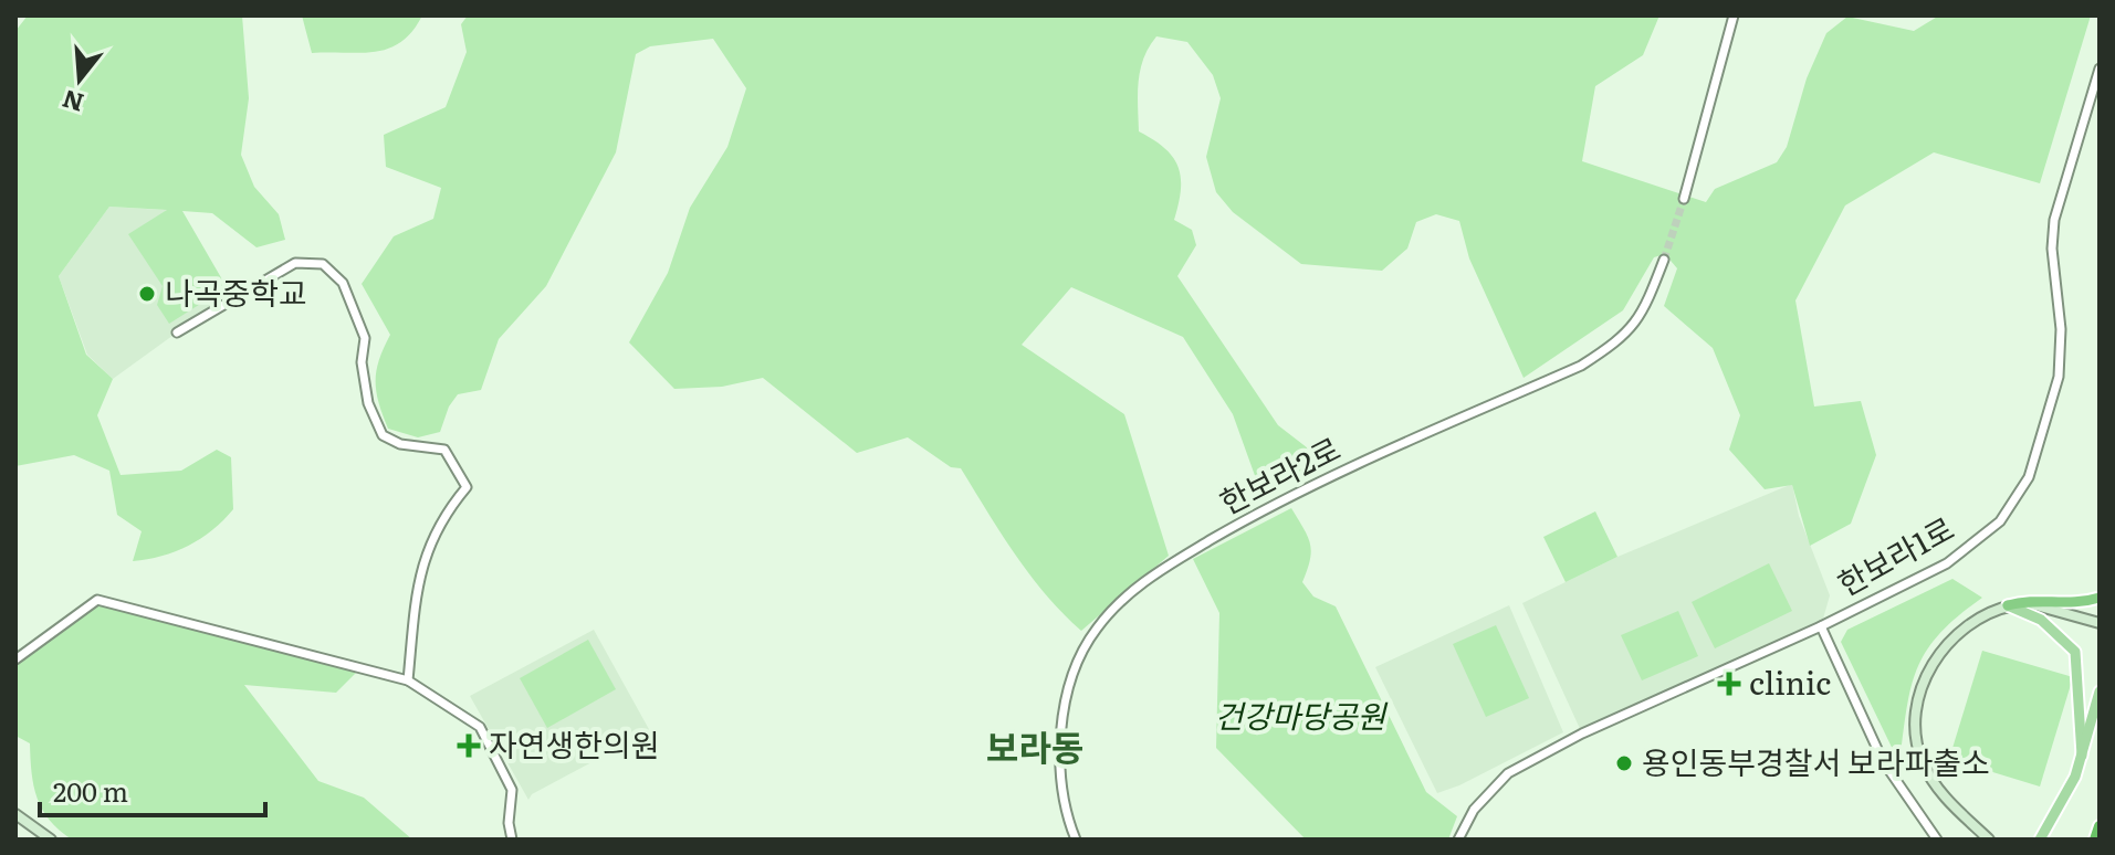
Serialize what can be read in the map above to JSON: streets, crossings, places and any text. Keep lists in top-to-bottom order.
{
  "streets": {
    "street": ["한보라2로", "한보라1로"]
  },
  "districts": ["보라동"],
  "parks": ["건강마당공원"],
  "places": {
    "other": ["나곡중학교", "용인동부경찰서 보라파출소"],
    "health": ["clinic", "자연생한의원"]
  },
  "scale_bar": "200 m",
  "north": "bottom"
}
